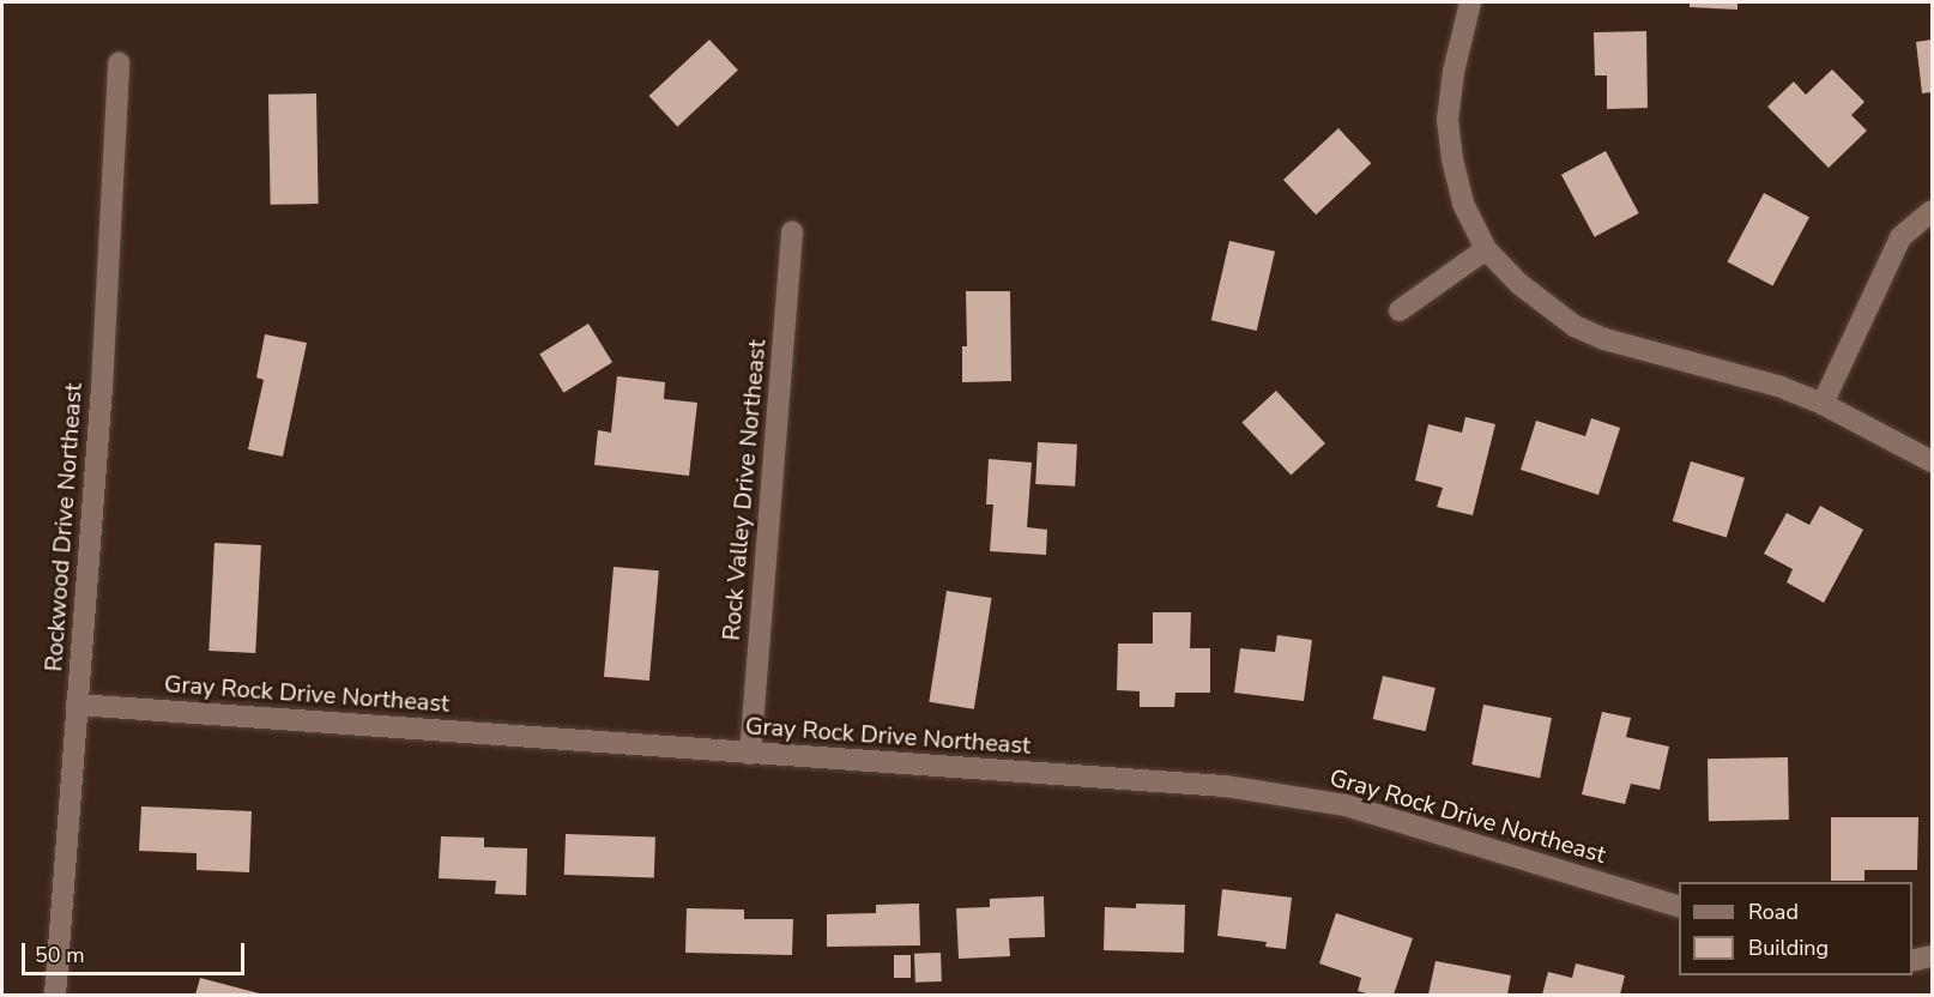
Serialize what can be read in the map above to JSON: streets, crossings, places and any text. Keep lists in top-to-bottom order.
{
  "streets": {
    "street": ["Rock Valley Drive Northeast", "Rockwood Drive Northeast", "Gray Rock Drive Northeast"]
  },
  "crossings": [
    ["Rock Valley Drive Northeast", "Gray Rock Drive Northeast"],
    ["Rockwood Drive Northeast", "Gray Rock Drive Northeast"]
  ],
  "legend": ["Road", "Building"],
  "scale_bar": "50 m"
}
